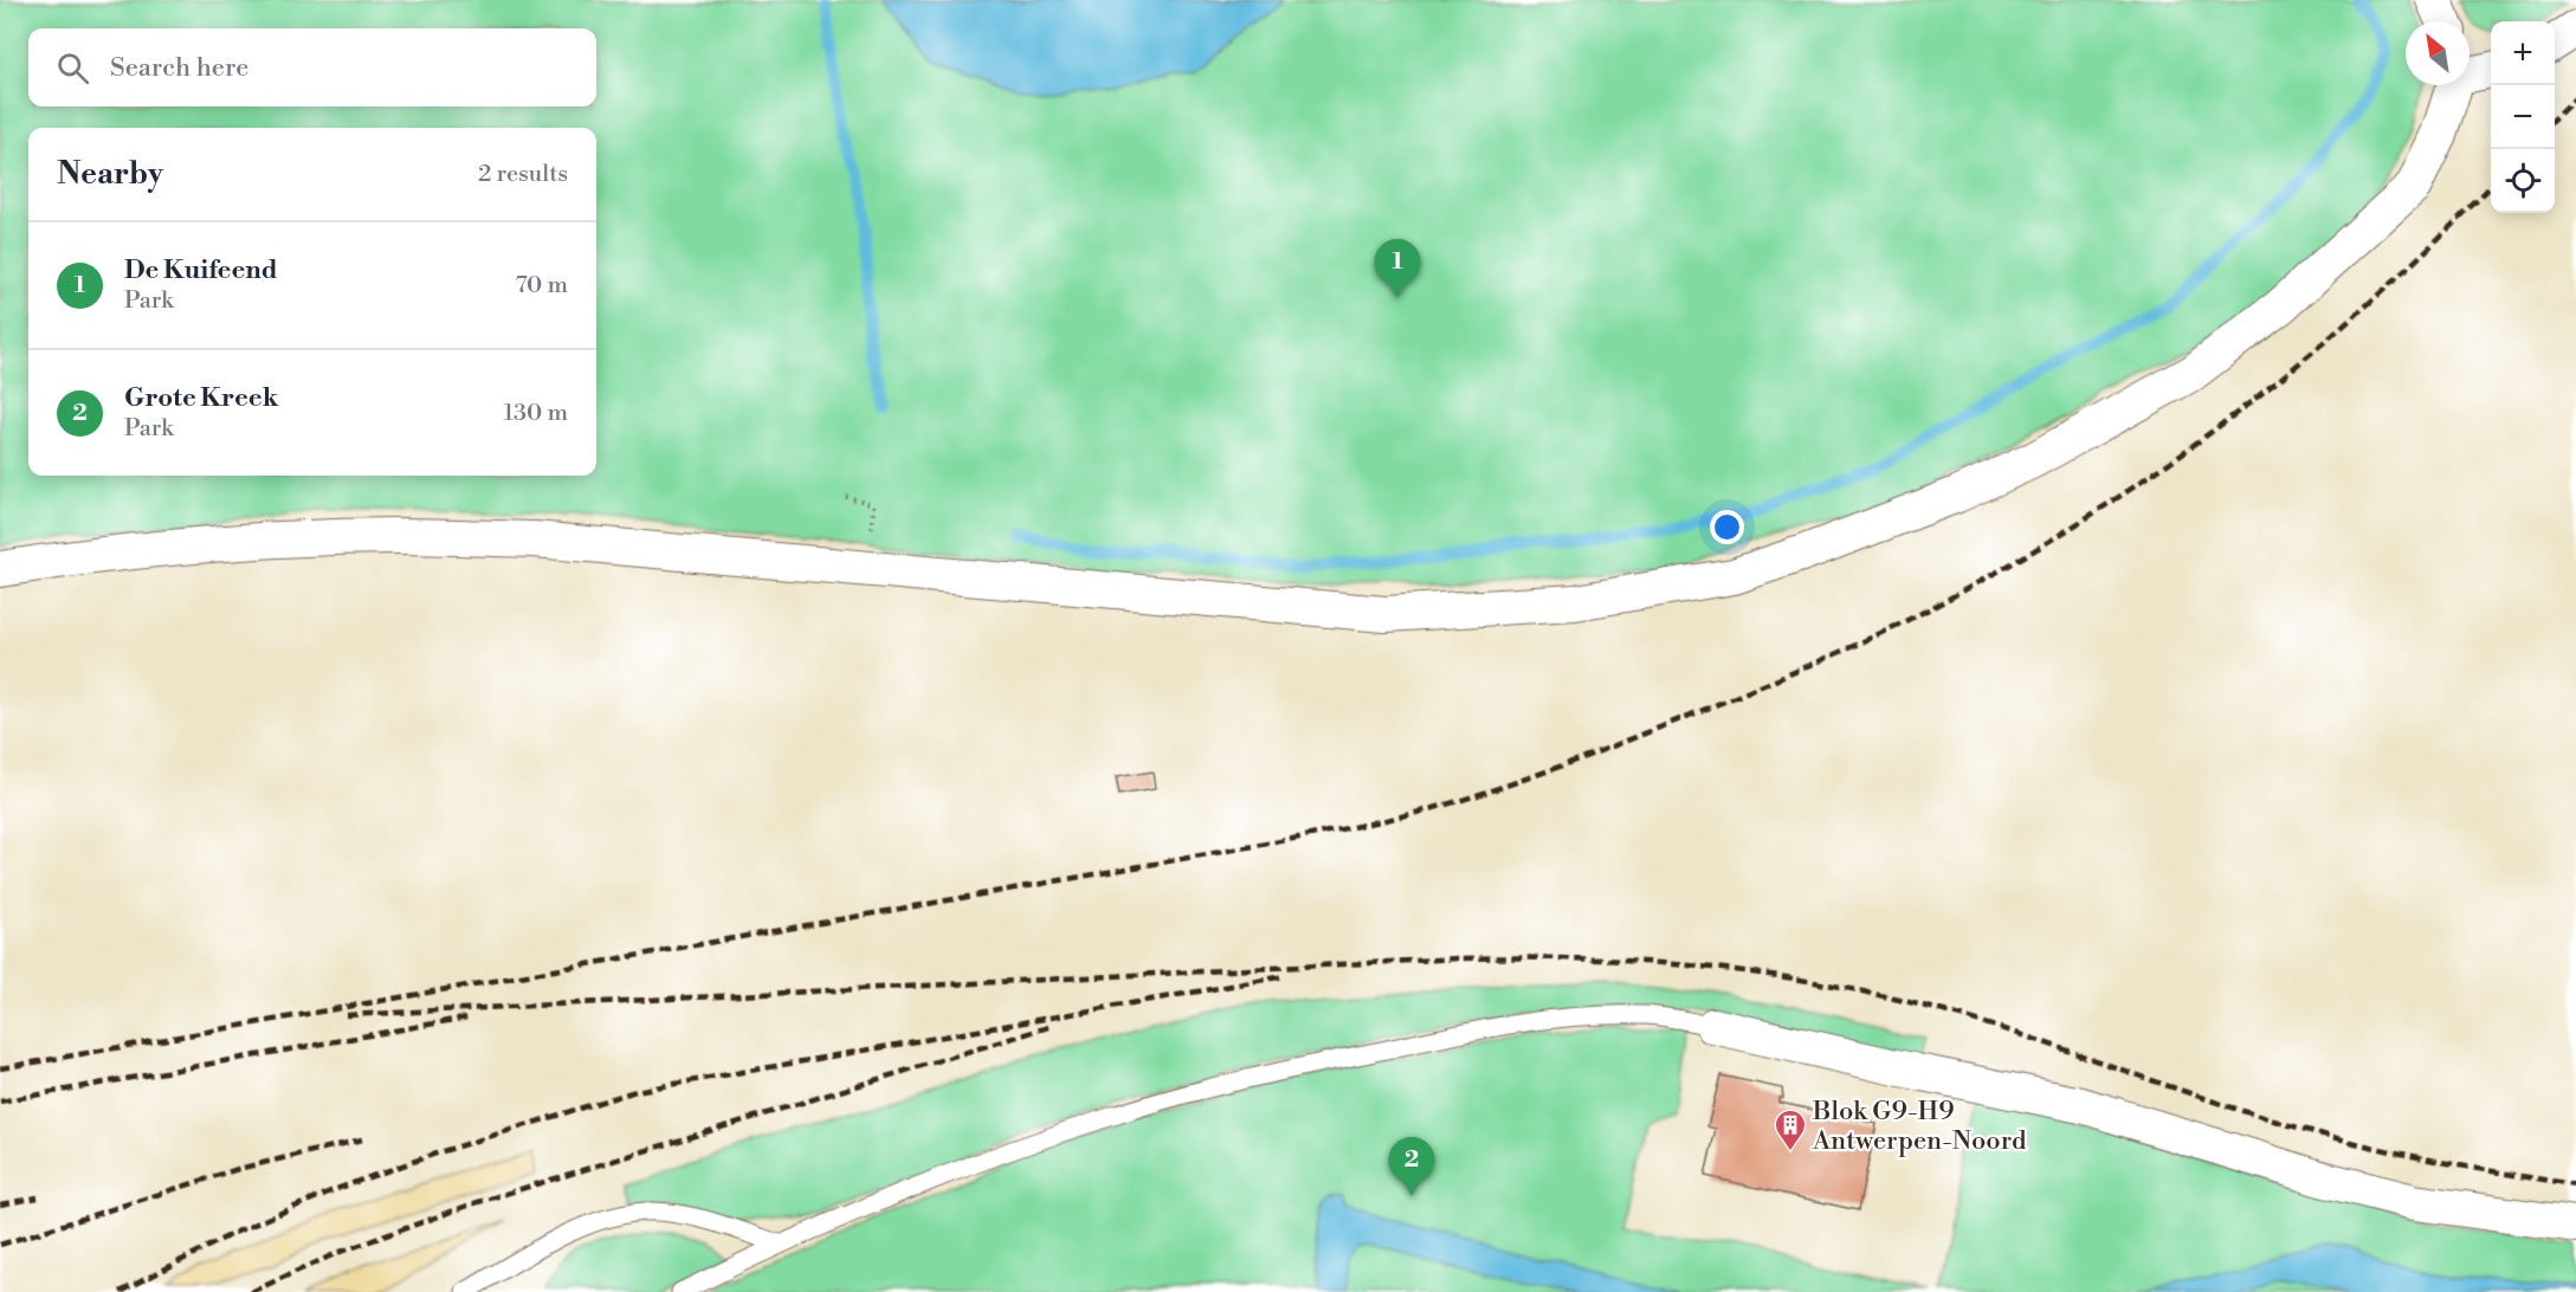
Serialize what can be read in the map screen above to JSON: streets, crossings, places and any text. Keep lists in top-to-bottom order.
{
  "places": {
    "building": ["Blok G9-H9 Antwerpen-Noord"]
  },
  "north": "top left",
  "page": {
    "map_buttons": ["+", "−"],
    "search": "Search here",
    "heading": ["Nearby", "2 results"],
    "list": [
      {
        "mark": "1",
        "name": "De Kuifeend",
        "note": "Park",
        "value": "70 m"
      },
      {
        "mark": "2",
        "name": "Grote Kreek",
        "note": "Park",
        "value": "130 m"
      }
    ],
    "pins": ["1", "2"]
  }
}
